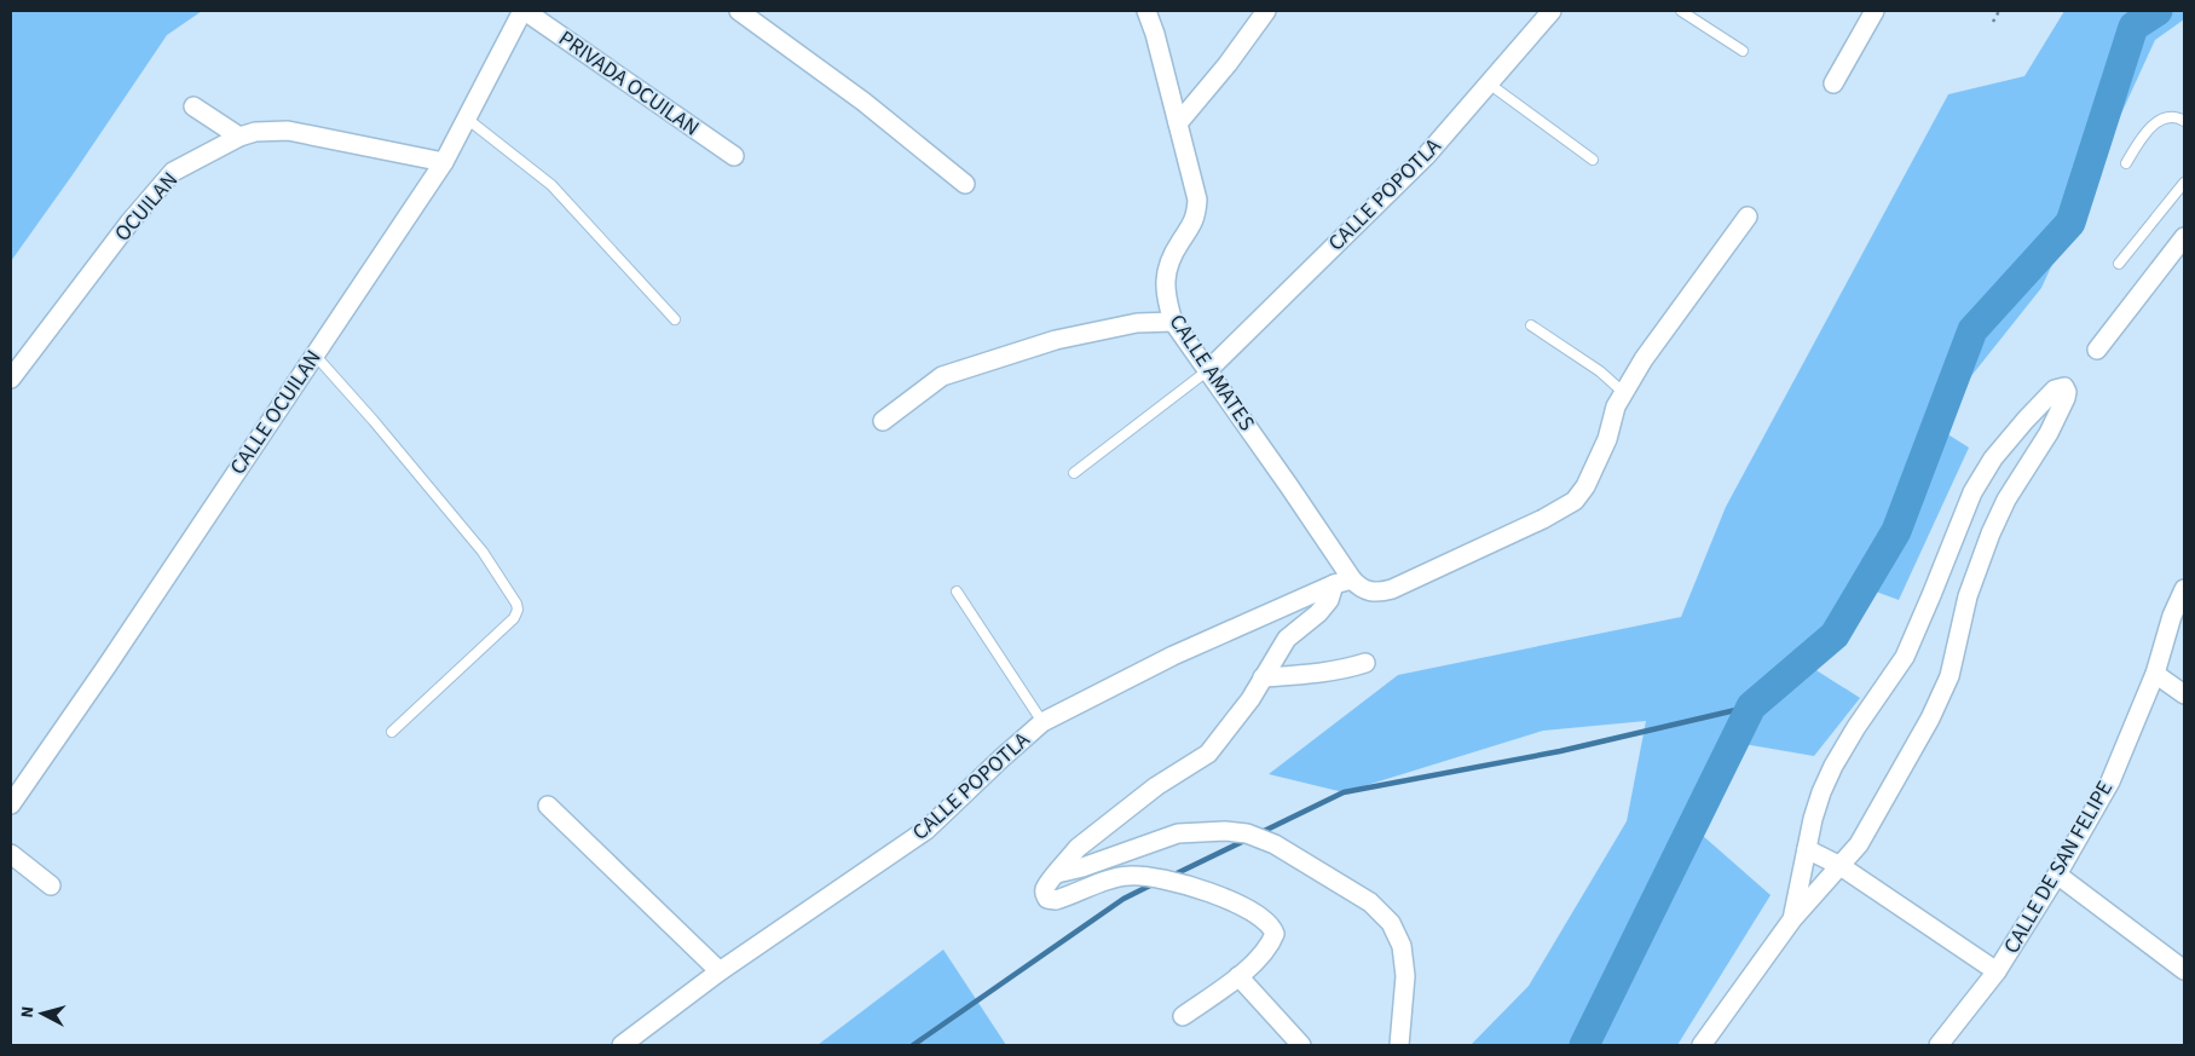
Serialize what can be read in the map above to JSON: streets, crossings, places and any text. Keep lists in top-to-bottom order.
{
  "streets": {
    "street": [
      "PRIVADA OCUILAN",
      "CALLE POPOTLA",
      "OCUILAN",
      "CALLE AMATES",
      "CALLE OCUILAN",
      "CALLE DE SAN FELIPE"
    ]
  },
  "crossings": [
    ["PRIVADA OCUILAN", "CALLE OCUILAN"],
    ["CALLE POPOTLA", "CALLE AMATES"],
    ["OCUILAN", "CALLE OCUILAN"]
  ],
  "north": "left"
}
